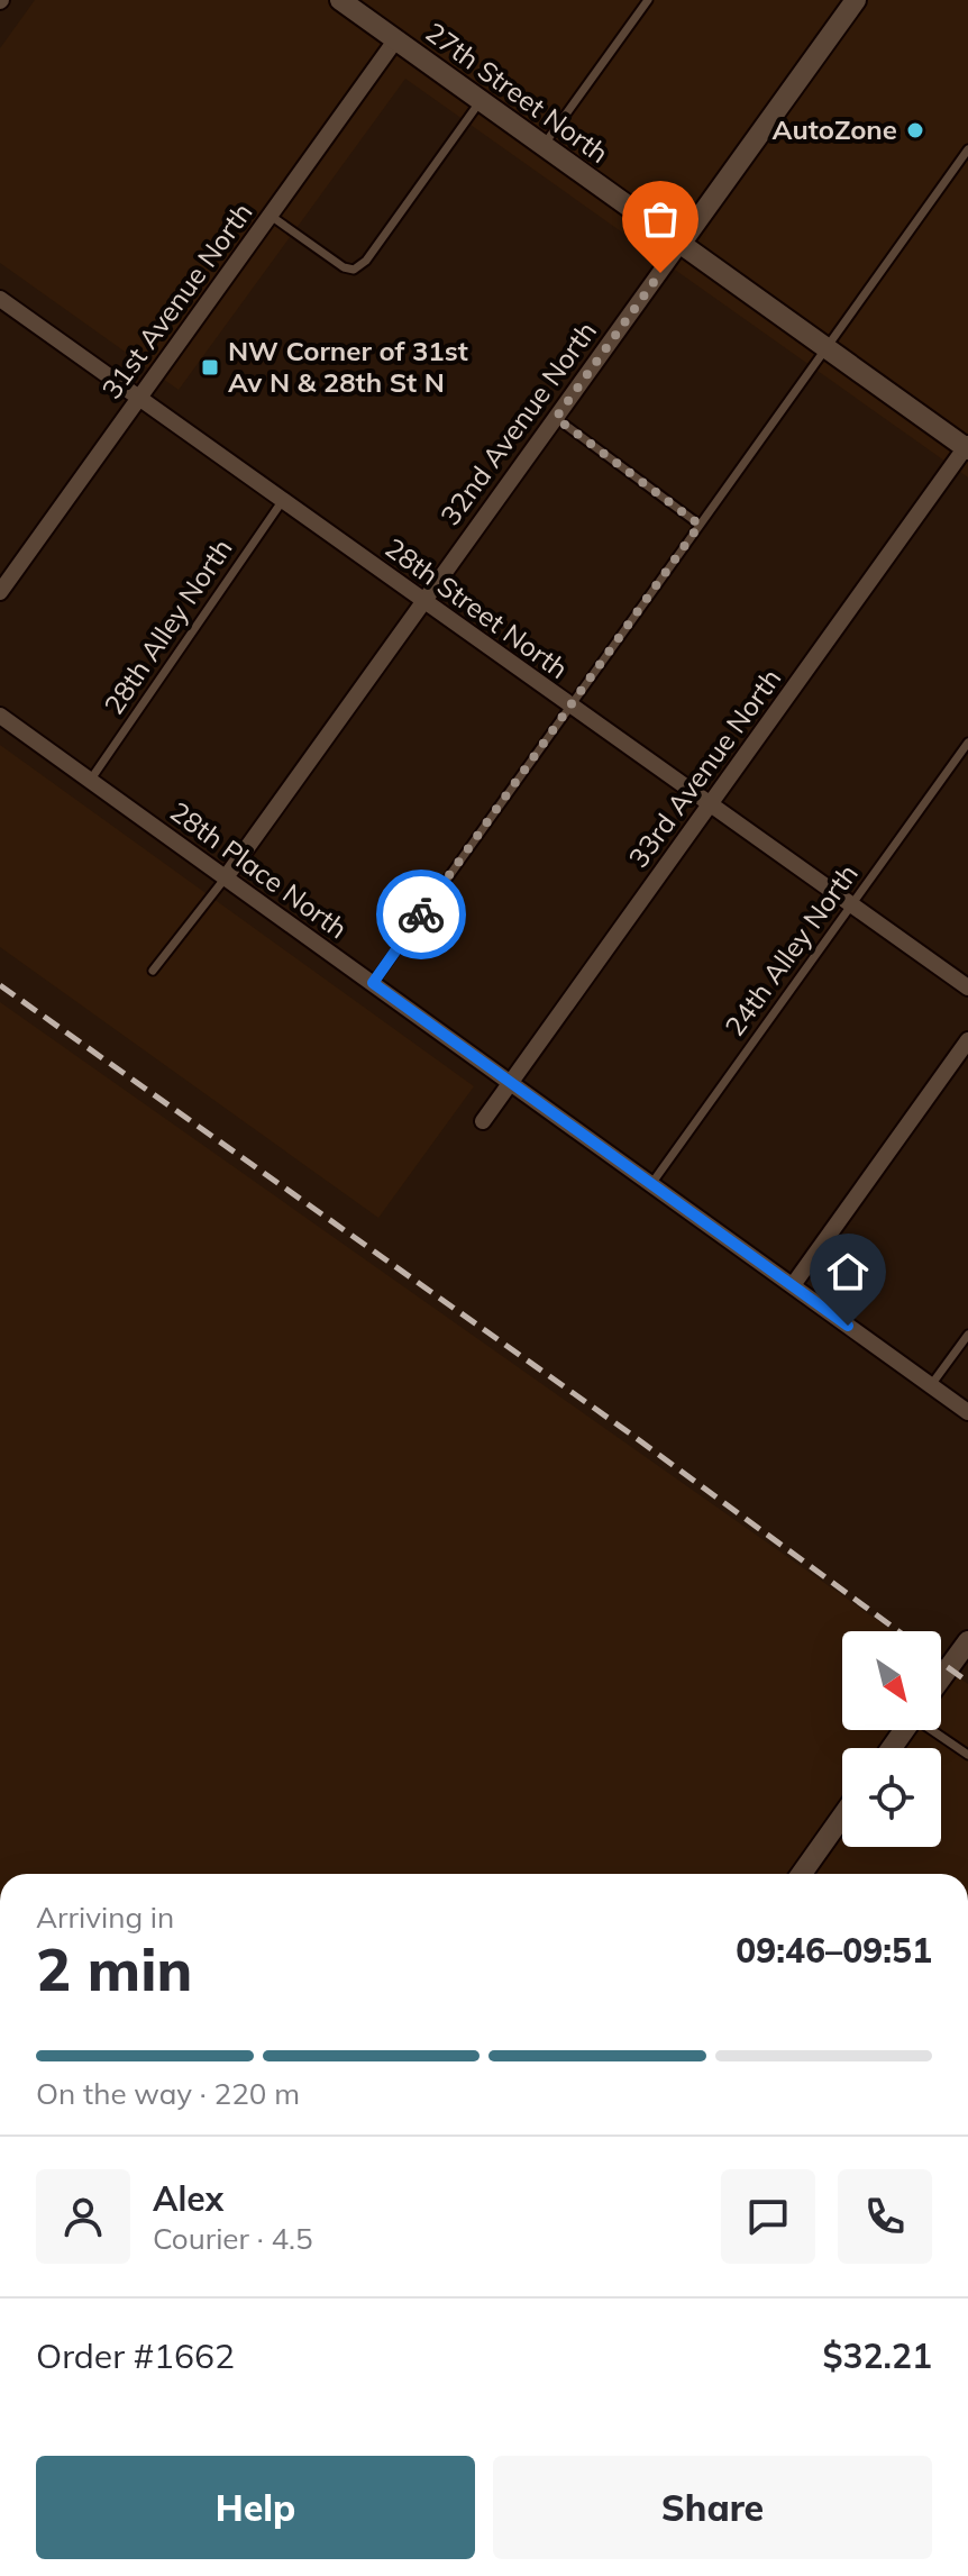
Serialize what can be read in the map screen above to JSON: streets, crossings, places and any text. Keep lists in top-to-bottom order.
{
  "streets": {
    "street": [
      "27th Street North",
      "31st Avenue North",
      "32nd Avenue North",
      "28th Street North",
      "33rd Avenue North",
      "28th Place North"
    ],
    "lane": ["28th Alley North", "24th Alley North"]
  },
  "crossings": [
    ["27th Street North", "31st Avenue North"],
    ["27th Street North", "32nd Avenue North"],
    ["27th Street North", "33rd Avenue North"],
    ["31st Avenue North", "28th Street North"],
    ["32nd Avenue North", "28th Street North"],
    ["32nd Avenue North", "28th Place North"],
    ["28th Street North", "28th Alley North"],
    ["28th Street North", "33rd Avenue North"],
    ["28th Street North", "24th Alley North"],
    ["28th Alley North", "28th Place North"],
    ["33rd Avenue North", "28th Place North"],
    ["28th Place North", "24th Alley North"]
  ],
  "places": {
    "other": ["AutoZone"],
    "transit": ["NW Corner of 31st Av N & 28th St N"]
  },
  "north": "bottom right",
  "page": {
    "heading": ["2 min", "Arriving in", "09:46–09:51"],
    "panel": [
      "Alex",
      "Courier · 4.5",
      "Order #1662",
      "$32.21"
    ],
    "bar": "On the way · 220 m",
    "buttons": ["Help", "Share"]
  }
}
